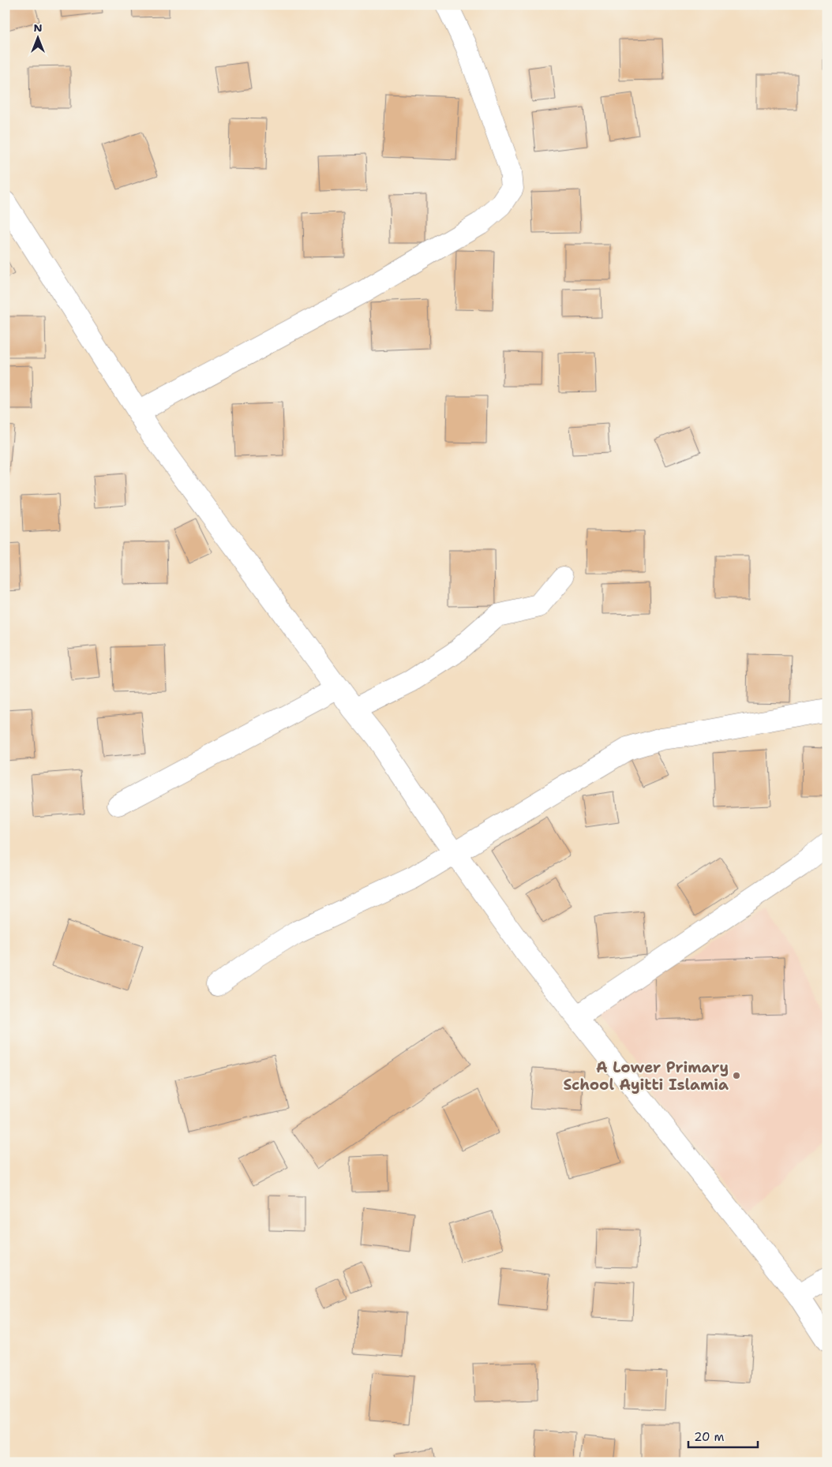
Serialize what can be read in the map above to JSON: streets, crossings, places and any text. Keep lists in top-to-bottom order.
{
  "places": ["A Lower Primary School Ayitti Islamia"],
  "scale_bar": "20 m",
  "north": "top"
}
